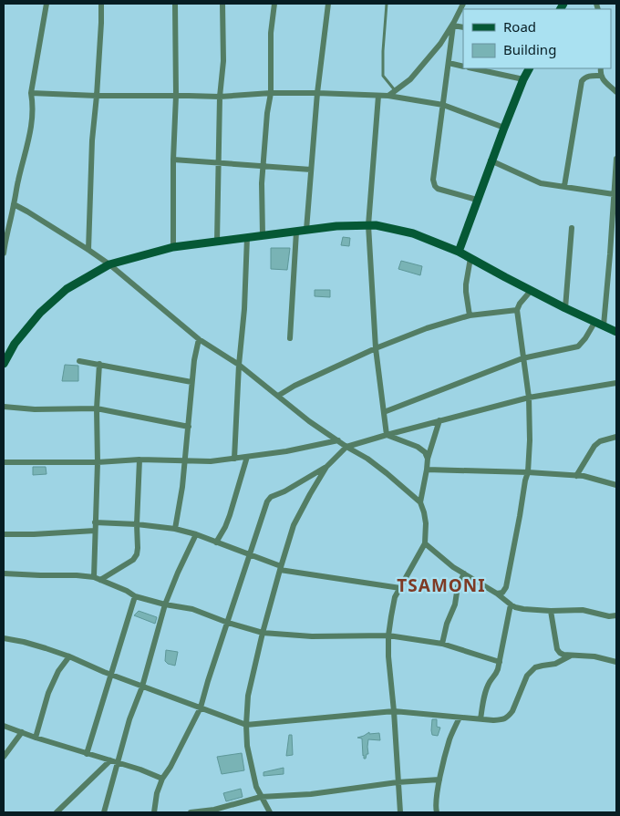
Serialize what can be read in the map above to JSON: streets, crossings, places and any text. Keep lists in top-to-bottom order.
{
  "districts": ["TSAMONI"],
  "legend": ["Road", "Building"]
}
